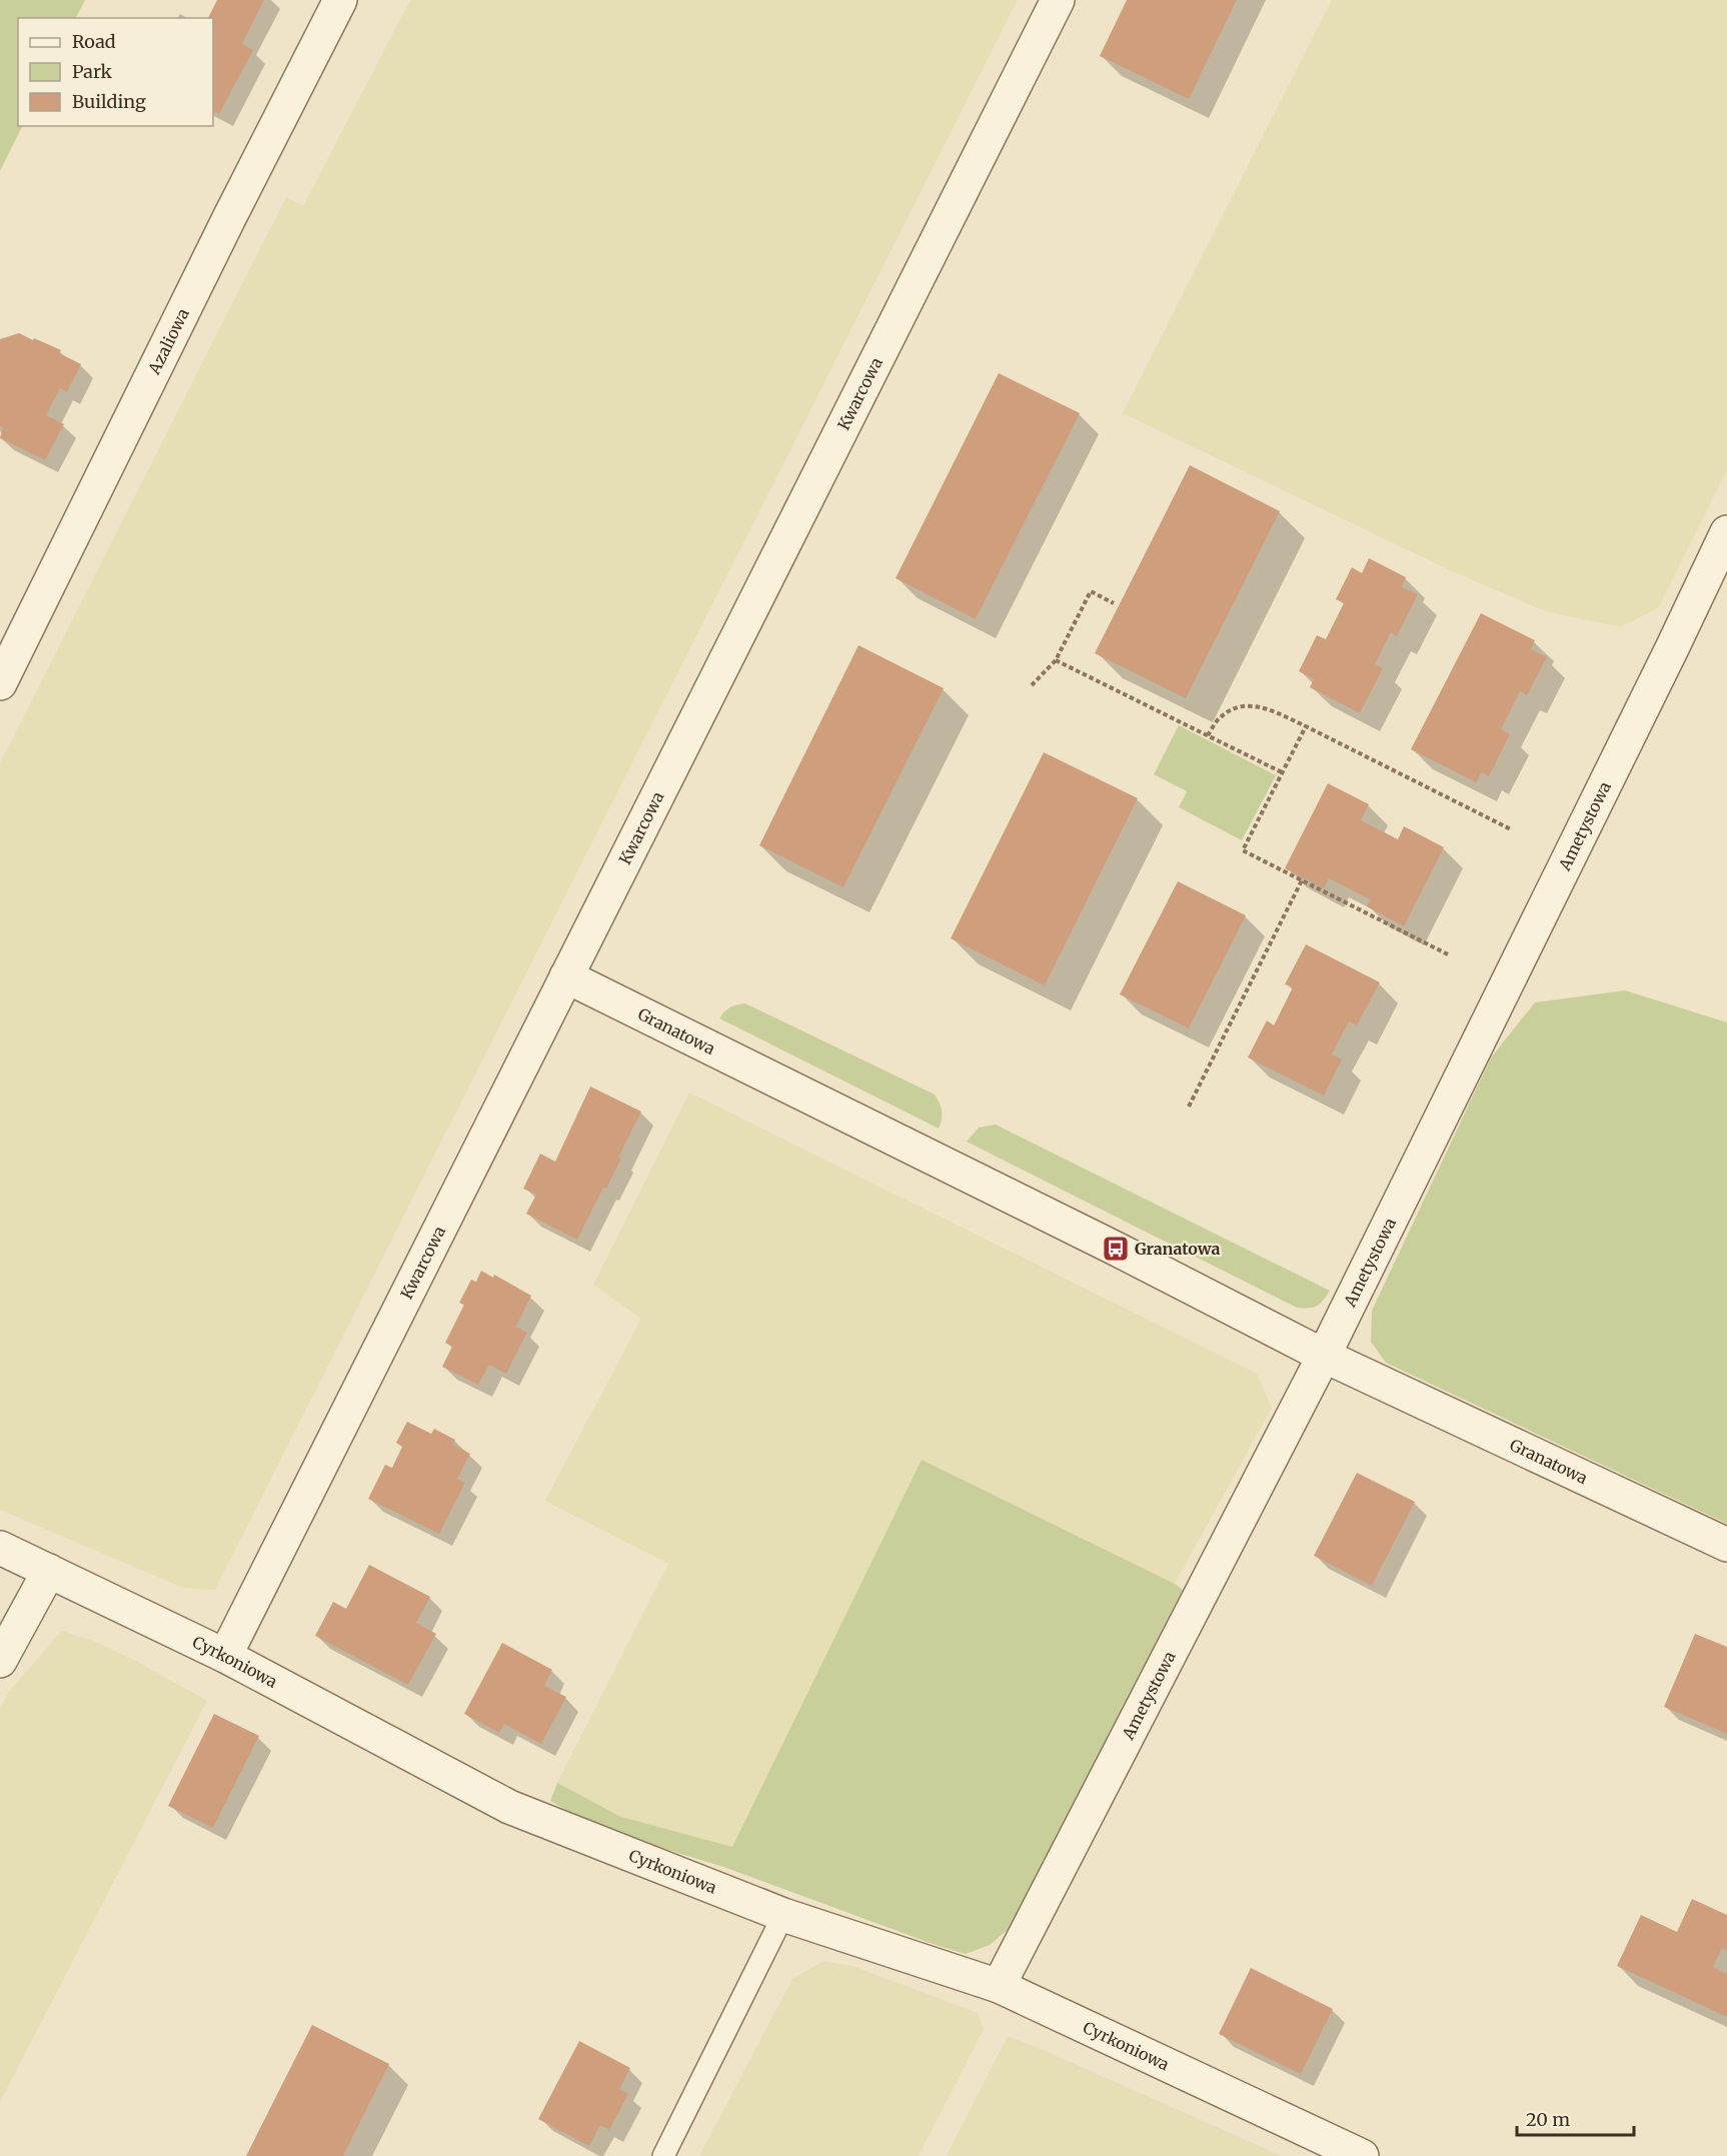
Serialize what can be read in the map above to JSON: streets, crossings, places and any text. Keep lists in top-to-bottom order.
{
  "streets": {
    "street": [
      "Azaliowa",
      "Kwarcowa",
      "Ametystowa",
      "Granatowa",
      "Cyrkoniowa"
    ]
  },
  "crossings": [
    ["Kwarcowa", "Granatowa"],
    ["Kwarcowa", "Cyrkoniowa"],
    ["Ametystowa", "Granatowa"],
    ["Ametystowa", "Cyrkoniowa"]
  ],
  "places": {
    "bus stop": ["Granatowa"]
  },
  "legend": ["Road", "Park", "Building"],
  "scale_bar": "20 m"
}
